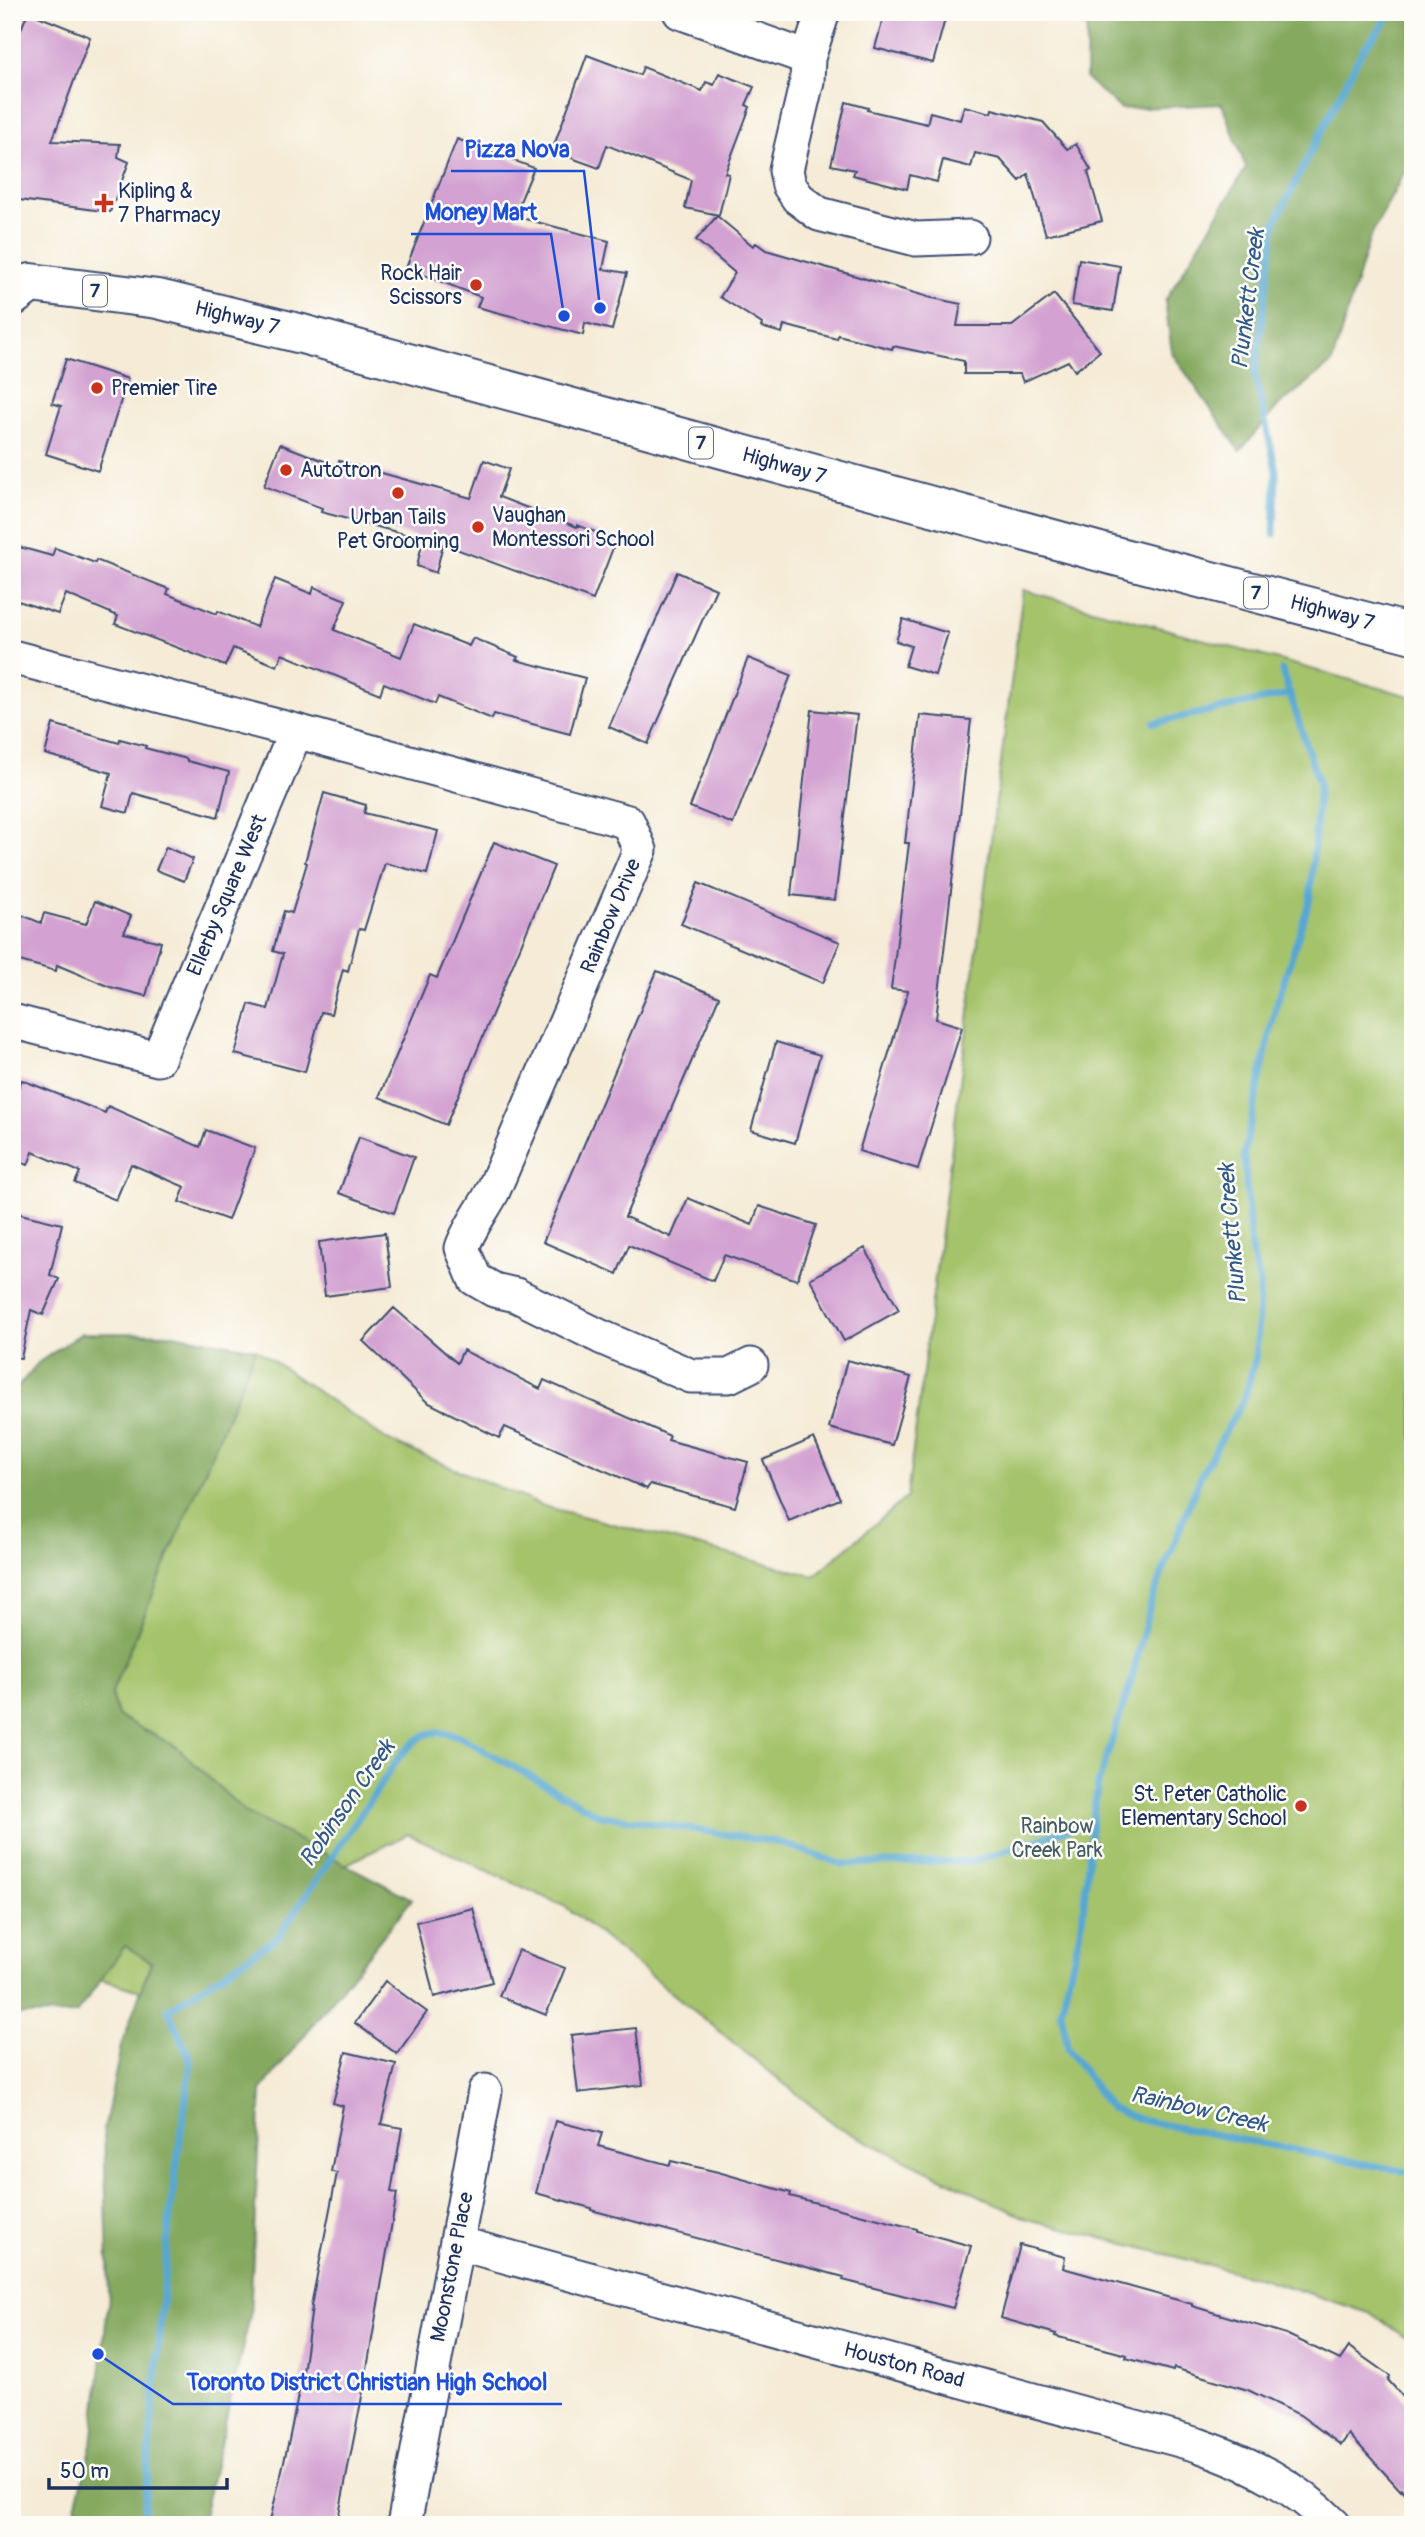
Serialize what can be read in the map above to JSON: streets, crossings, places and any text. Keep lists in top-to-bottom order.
{
  "streets": {
    "main road": ["7", "Highway 7"],
    "street": [
      "Ellerby Square West",
      "Rainbow Drive",
      "Moonstone Place",
      "Houston Road"
    ]
  },
  "crossings": [
    ["Ellerby Square West", "Rainbow Drive"],
    ["Moonstone Place", "Houston Road"]
  ],
  "water": ["Plunkett Creek", "Robinson Creek", "Rainbow Creek"],
  "parks": ["Rainbow Creek Park"],
  "places": {
    "health": ["Kipling & 7 Pharmacy"],
    "other": [
      "Rock Hair Scissors",
      "Pizza Nova",
      "Money Mart",
      "Premier Tire",
      "Autotron",
      "Urban Tails Pet Grooming",
      "Vaughan Montessori School",
      "St. Peter Catholic Elementary School",
      "Toronto District Christian High School"
    ]
  },
  "scale_bar": "50 m"
}
